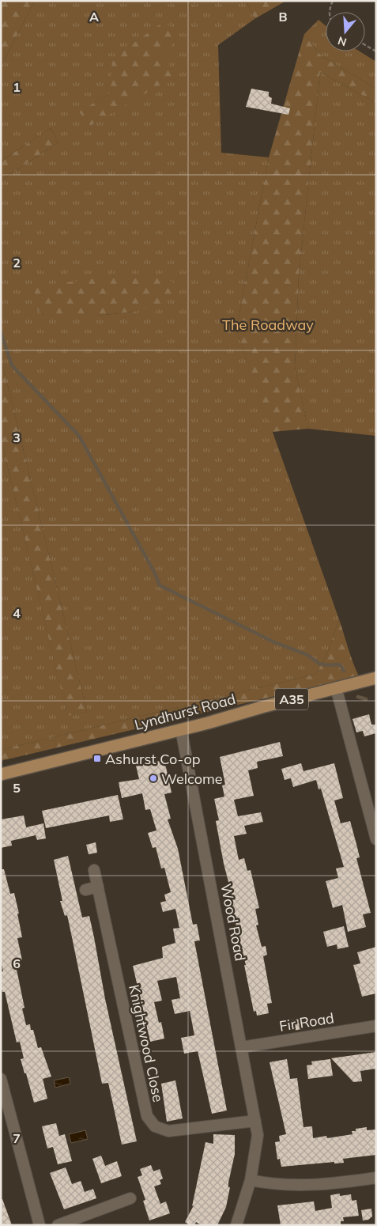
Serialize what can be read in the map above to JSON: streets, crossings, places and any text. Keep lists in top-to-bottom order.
{
  "streets": {
    "main road": ["A35", "Lyndhurst Road"],
    "street": ["Wood Road", "Fir Road", "Knightwood Close"]
  },
  "crossings": [
    ["Lyndhurst Road", "Wood Road"],
    ["Wood Road", "Fir Road"],
    ["Wood Road", "Knightwood Close"]
  ],
  "parks": ["The Roadway"],
  "places": {
    "transit": ["Ashurst Co-op"],
    "other": ["Welcome"]
  },
  "north": "bottom",
  "grid": {
    "columns": ["A", "B"],
    "rows": [
      "1",
      "2",
      "3",
      "4",
      "5",
      "6",
      "7"
    ]
  }
}
